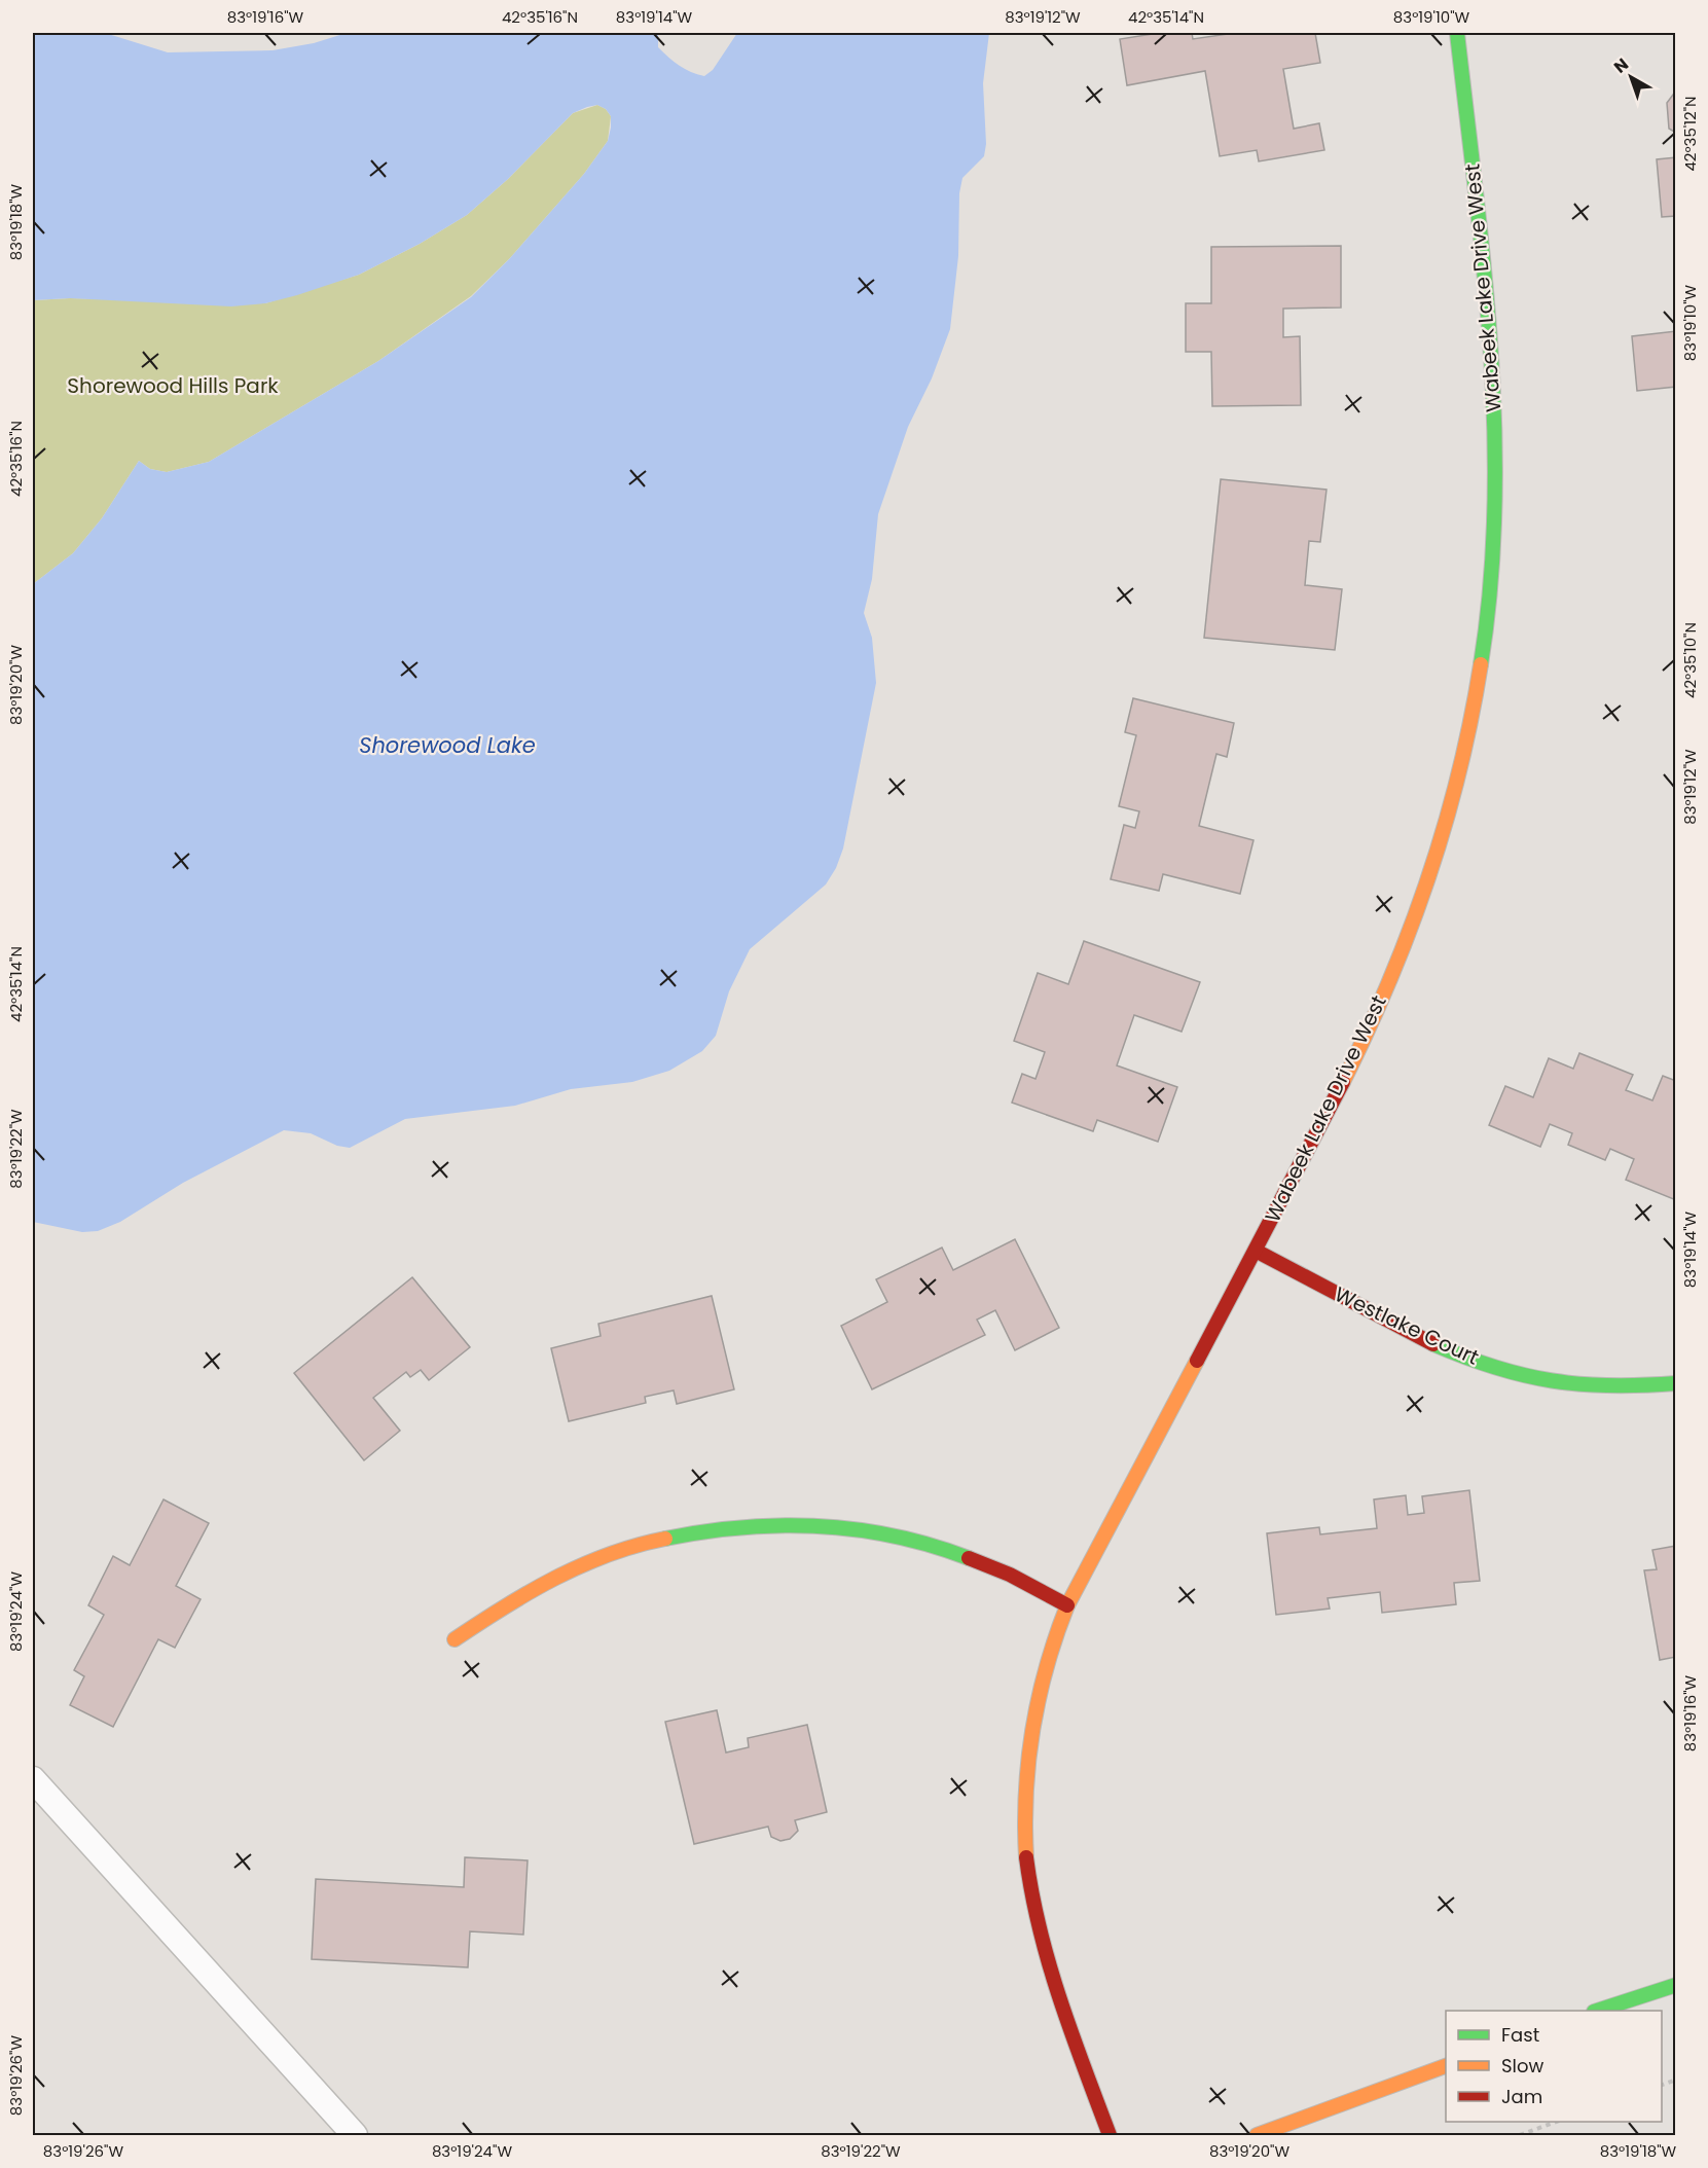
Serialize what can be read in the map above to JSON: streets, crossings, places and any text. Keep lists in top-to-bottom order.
{
  "streets": {
    "street": ["Wabeek Lake Drive West", "Westlake Court"]
  },
  "crossings": [
    ["Wabeek Lake Drive West", "Westlake Court"]
  ],
  "water": ["Shorewood Lake"],
  "parks": ["Shorewood Hills Park"],
  "legend": ["Fast", "Slow", "Jam"],
  "north": "top left",
  "coordinates": [
    "83°19'16\"W",
    "42°35'16\"N",
    "83°19'14\"W",
    "83°19'12\"W",
    "42°35'14\"N",
    "83°19'10\"W",
    "42°35'12\"N",
    "83°19'18\"W",
    "42°35'10\"N",
    "83°19'20\"W",
    "83°19'22\"W",
    "83°19'24\"W",
    "83°19'26\"W"
  ]
}
